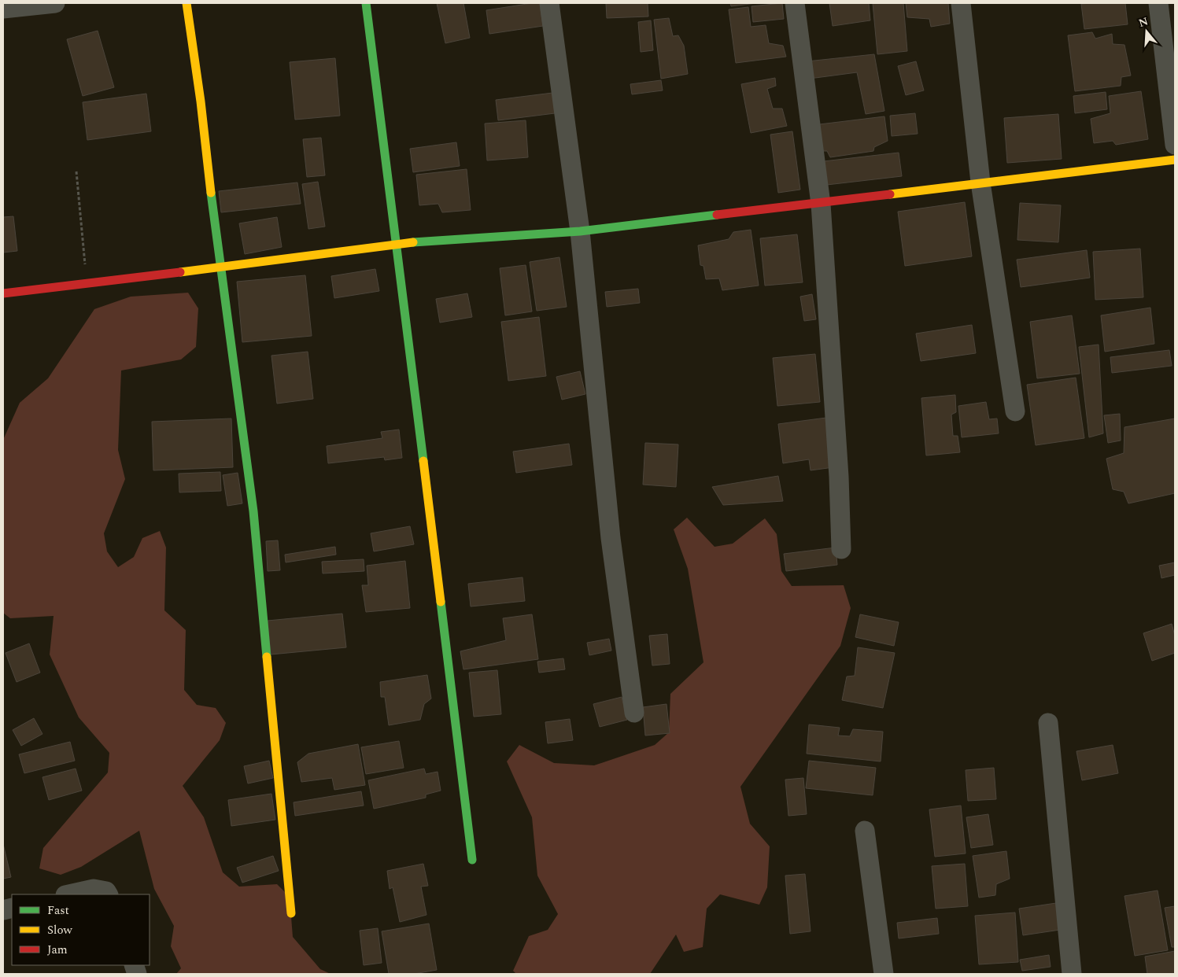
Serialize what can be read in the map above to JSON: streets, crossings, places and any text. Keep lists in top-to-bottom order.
{
  "legend": ["Fast", "Slow", "Jam"],
  "north": "top"
}
